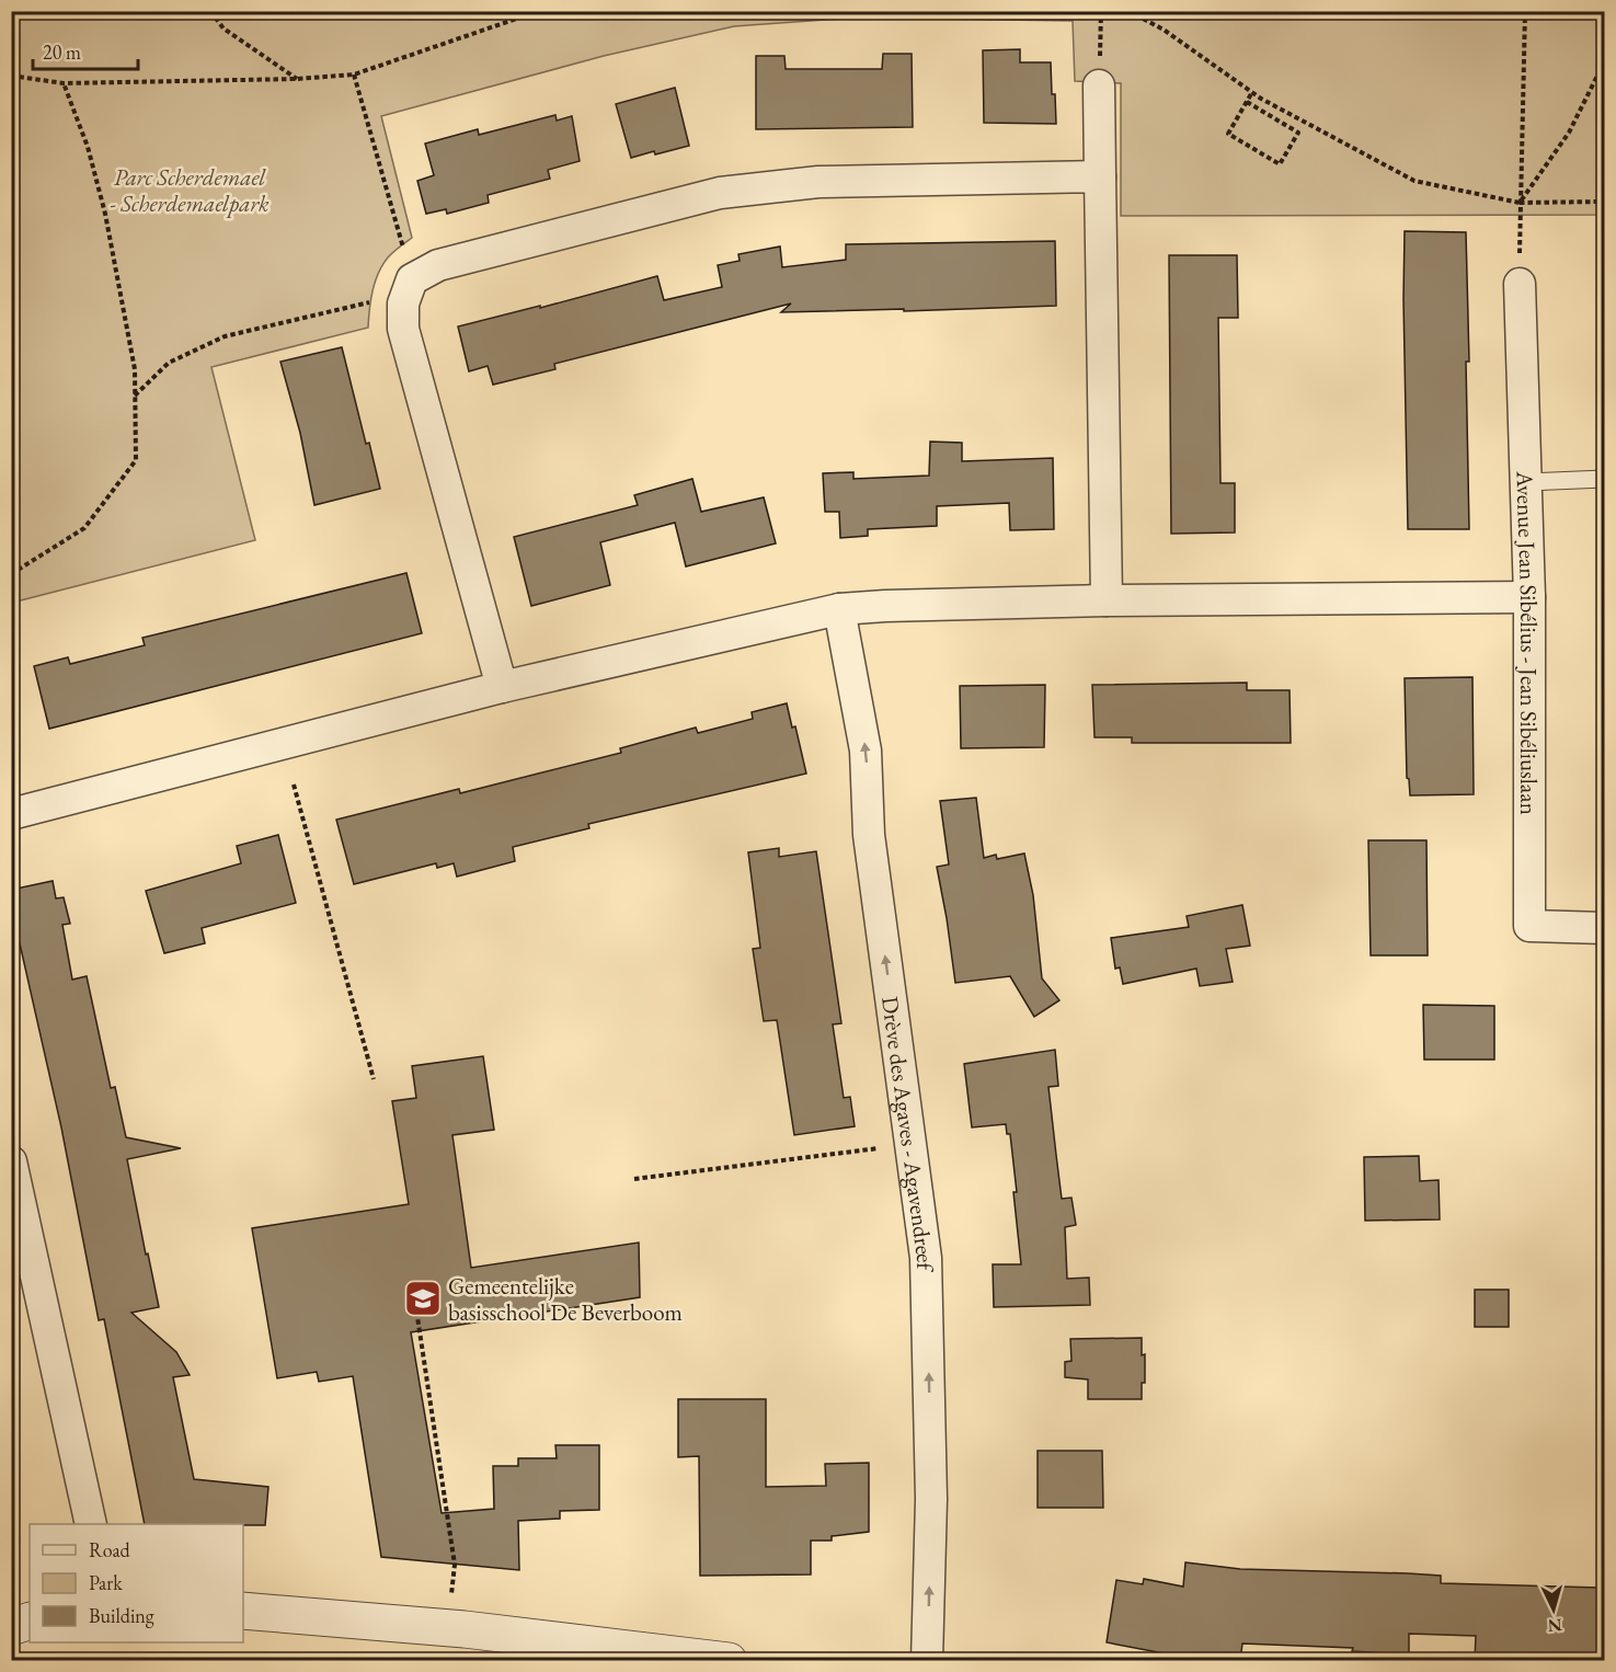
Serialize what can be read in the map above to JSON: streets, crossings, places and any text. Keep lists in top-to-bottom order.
{
  "streets": {
    "street": ["Avenue Jean Sibélius - Jean Sibéliuslaan", "Drève des Agaves - Agavendreef"]
  },
  "one_way": ["Drève des Agaves - Agavendreef"],
  "parks": ["Parc Scherdemael - Scherdemaelpark"],
  "places": {
    "school or university": ["Gemeentelijke basisschool De Beverboom"]
  },
  "legend": ["Road", "Park", "Building"],
  "scale_bar": "20 m",
  "north": "bottom"
}
